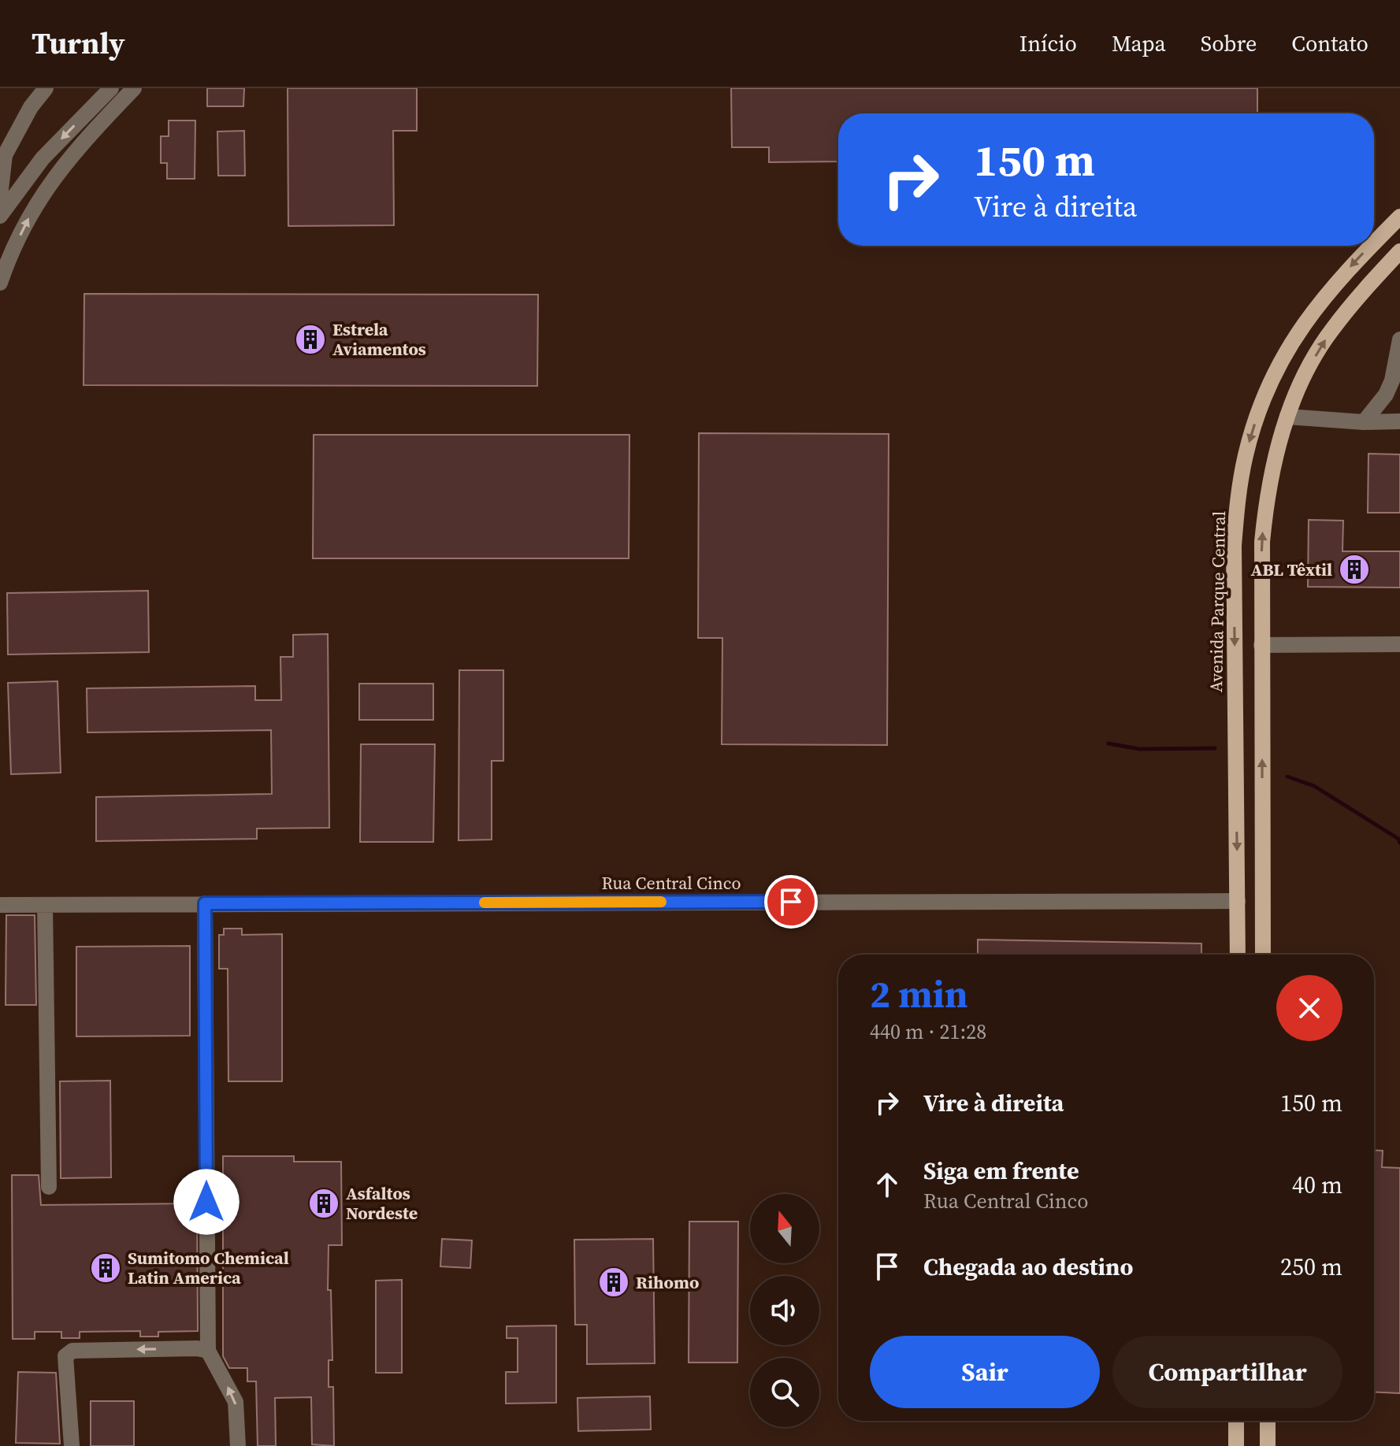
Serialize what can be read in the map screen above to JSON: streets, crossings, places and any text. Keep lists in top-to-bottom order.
{
  "streets": {
    "main road": ["Avenida Parque Central"],
    "street": ["Rua Central Cinco"]
  },
  "crossings": [
    ["Avenida Parque Central", "Rua Central Cinco"]
  ],
  "places": {
    "building": [
      "Estrela Aviamentos",
      "ABL Têxtil",
      "Asfaltos Nordeste",
      "Sumitomo Chemical Latin America",
      "Rihomo"
    ]
  },
  "north": "top",
  "page": {
    "header": "Turnly",
    "nav": [
      "Início",
      "Mapa",
      "Sobre",
      "Contato"
    ],
    "turn": ["150 m", "Vire à direita"],
    "heading": ["2 min", "440 m · 21:28"],
    "list": [
      {
        "name": "Vire à direita",
        "value": "150 m"
      },
      {
        "name": "Siga em frente",
        "note": "Rua Central Cinco",
        "value": "40 m"
      },
      {
        "name": "Chegada ao destino",
        "value": "250 m"
      }
    ],
    "buttons": ["Sair", "Compartilhar"]
  }
}
